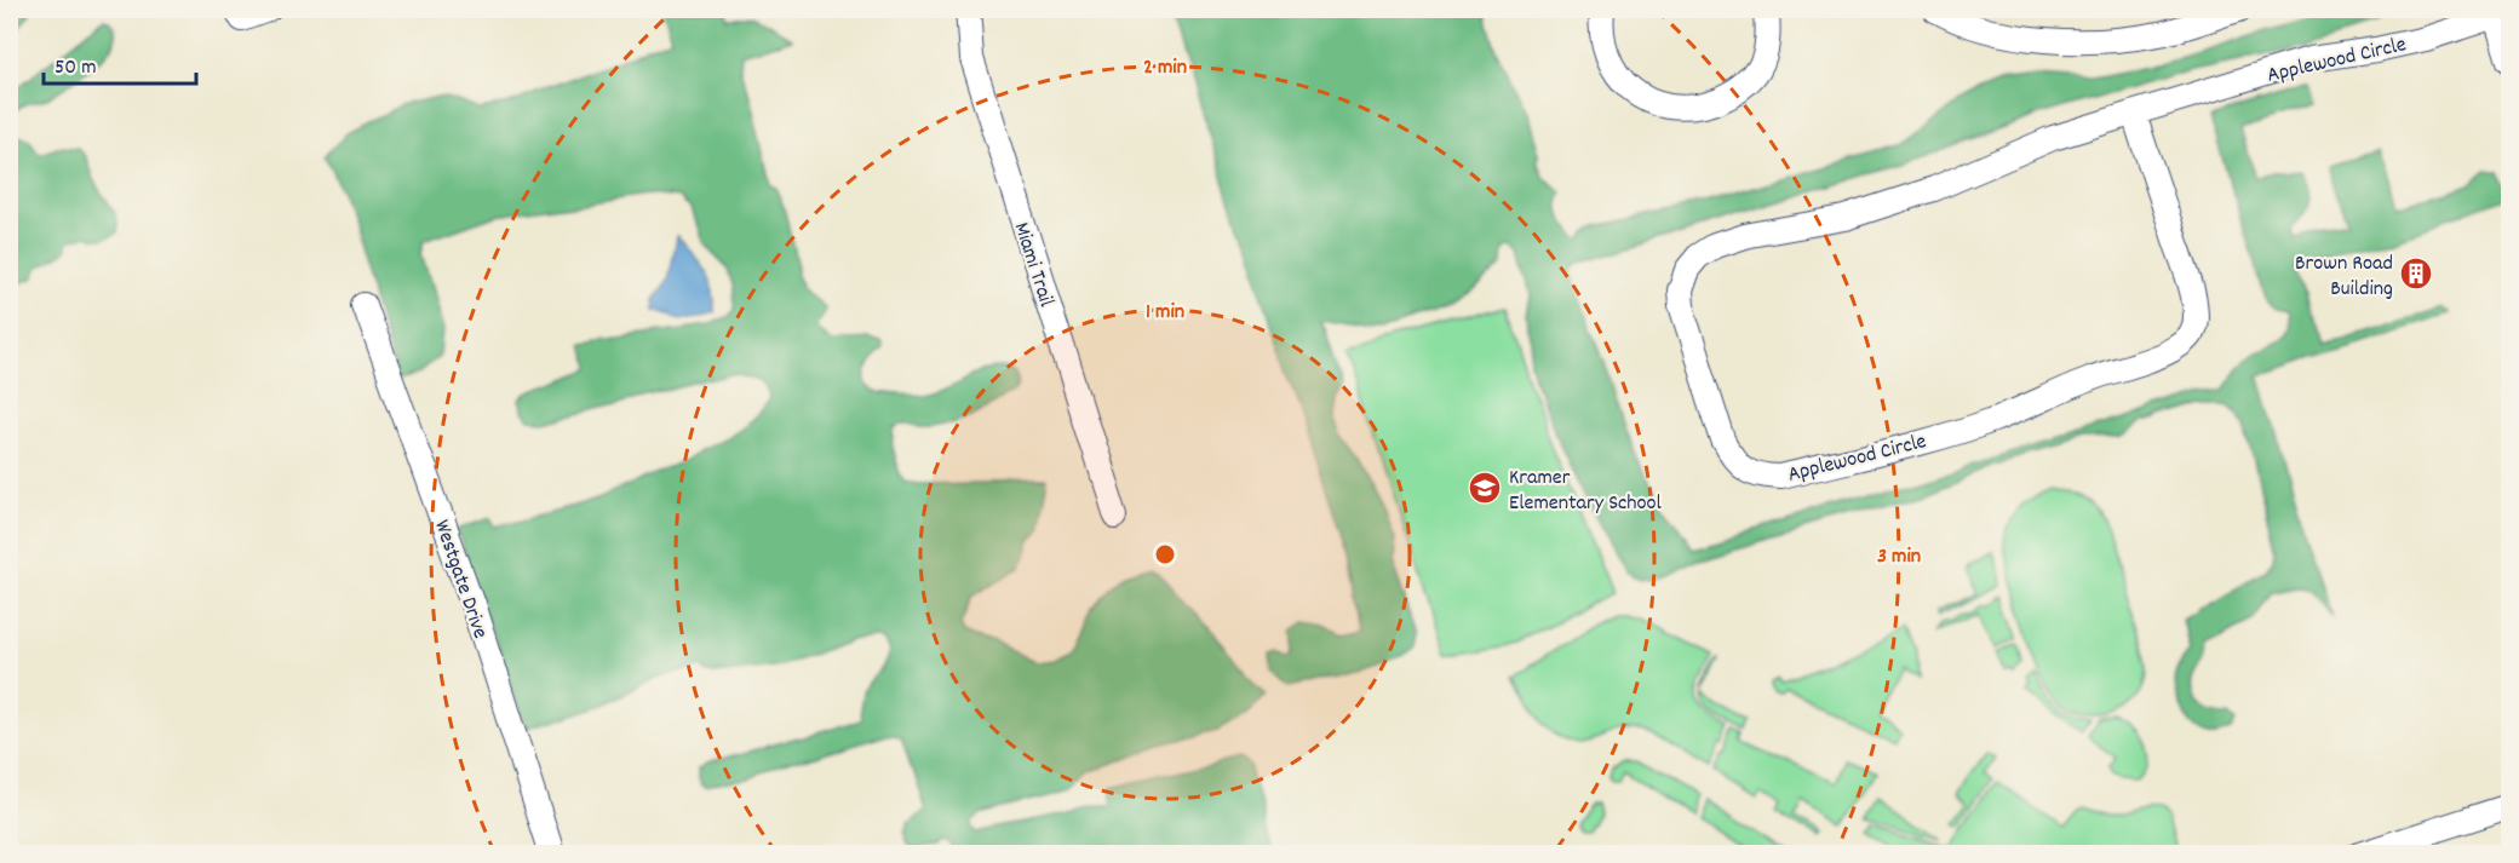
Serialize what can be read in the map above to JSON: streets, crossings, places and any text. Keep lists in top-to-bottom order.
{
  "streets": {
    "street": ["Applewood Circle", "Miami Trail", "Westgate Drive"]
  },
  "places": {
    "building": ["Brown Road Building"],
    "school or university": ["Kramer Elementary School"]
  },
  "scale_bar": "50 m",
  "rings": ["2 min", "1 min", "3 min"]
}
